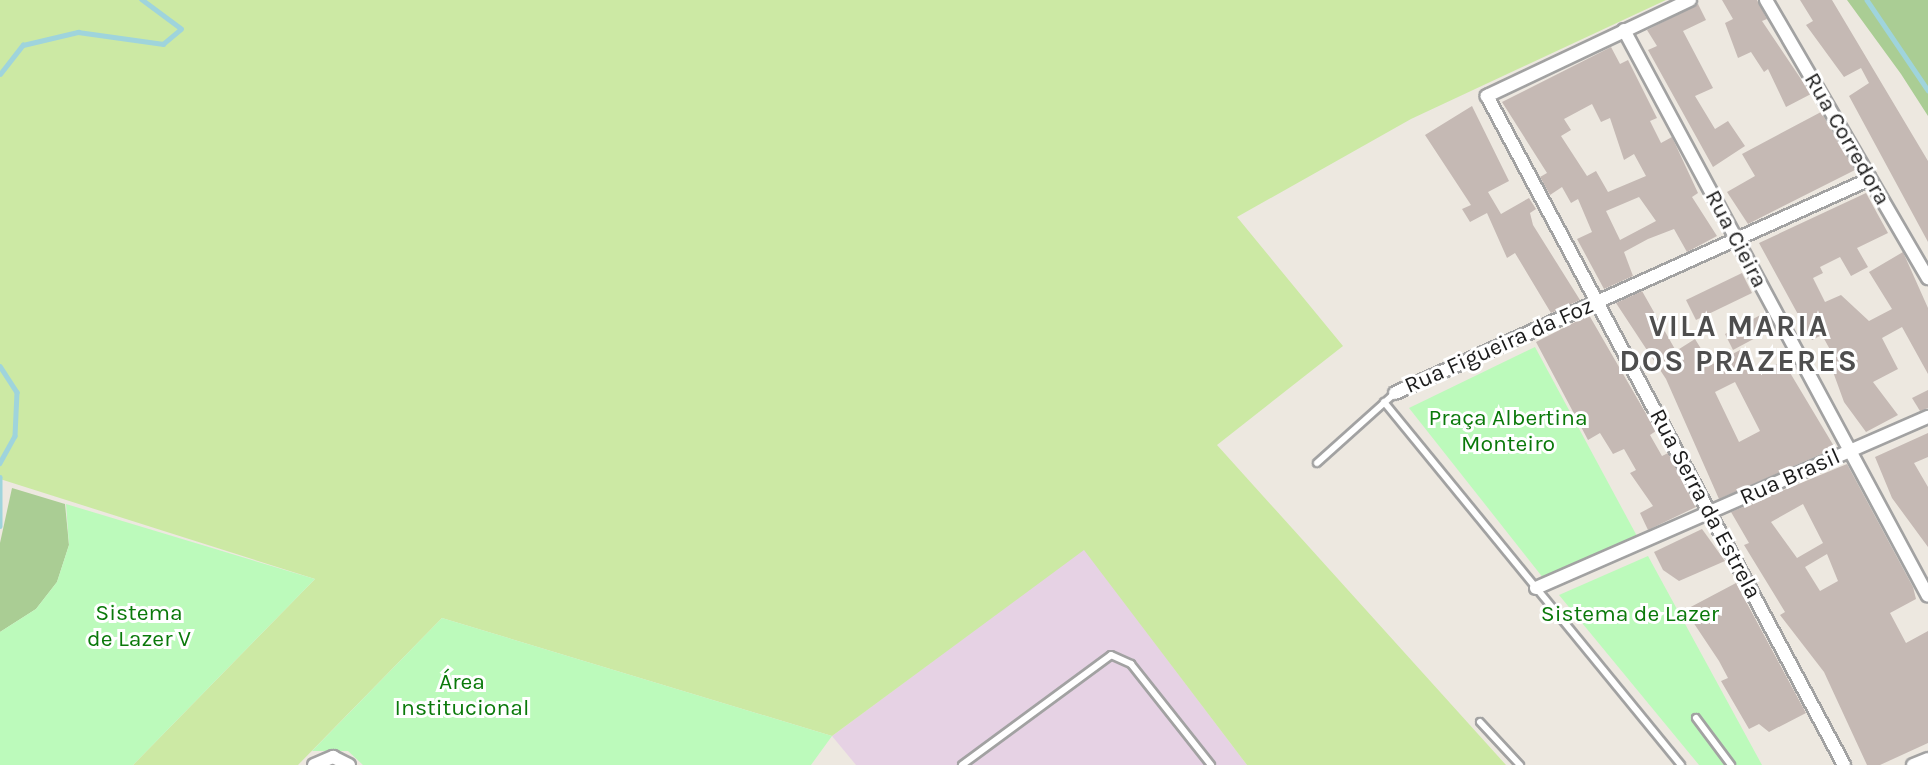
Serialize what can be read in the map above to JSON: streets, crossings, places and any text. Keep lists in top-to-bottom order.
{
  "streets": {
    "street": [
      "Rua Corredora",
      "Rua Cieira",
      "Rua Figueira da Foz",
      "Rua Brasil",
      "Rua Serra da Estrela"
    ]
  },
  "crossings": [
    ["Rua Corredora", "Rua Figueira da Foz"],
    ["Rua Cieira", "Rua Figueira da Foz"],
    ["Rua Cieira", "Rua Brasil"],
    ["Rua Cieira", "Rua Serra da Estrela"],
    ["Rua Figueira da Foz", "Rua Serra da Estrela"],
    ["Rua Brasil", "Rua Serra da Estrela"]
  ],
  "districts": ["VILA MARIA DOS PRAZERES"],
  "parks": [
    "Praça Albertina Monteiro",
    "Sistema de Lazer V",
    "Sistema de Lazer",
    "Área Institucional"
  ]
}
